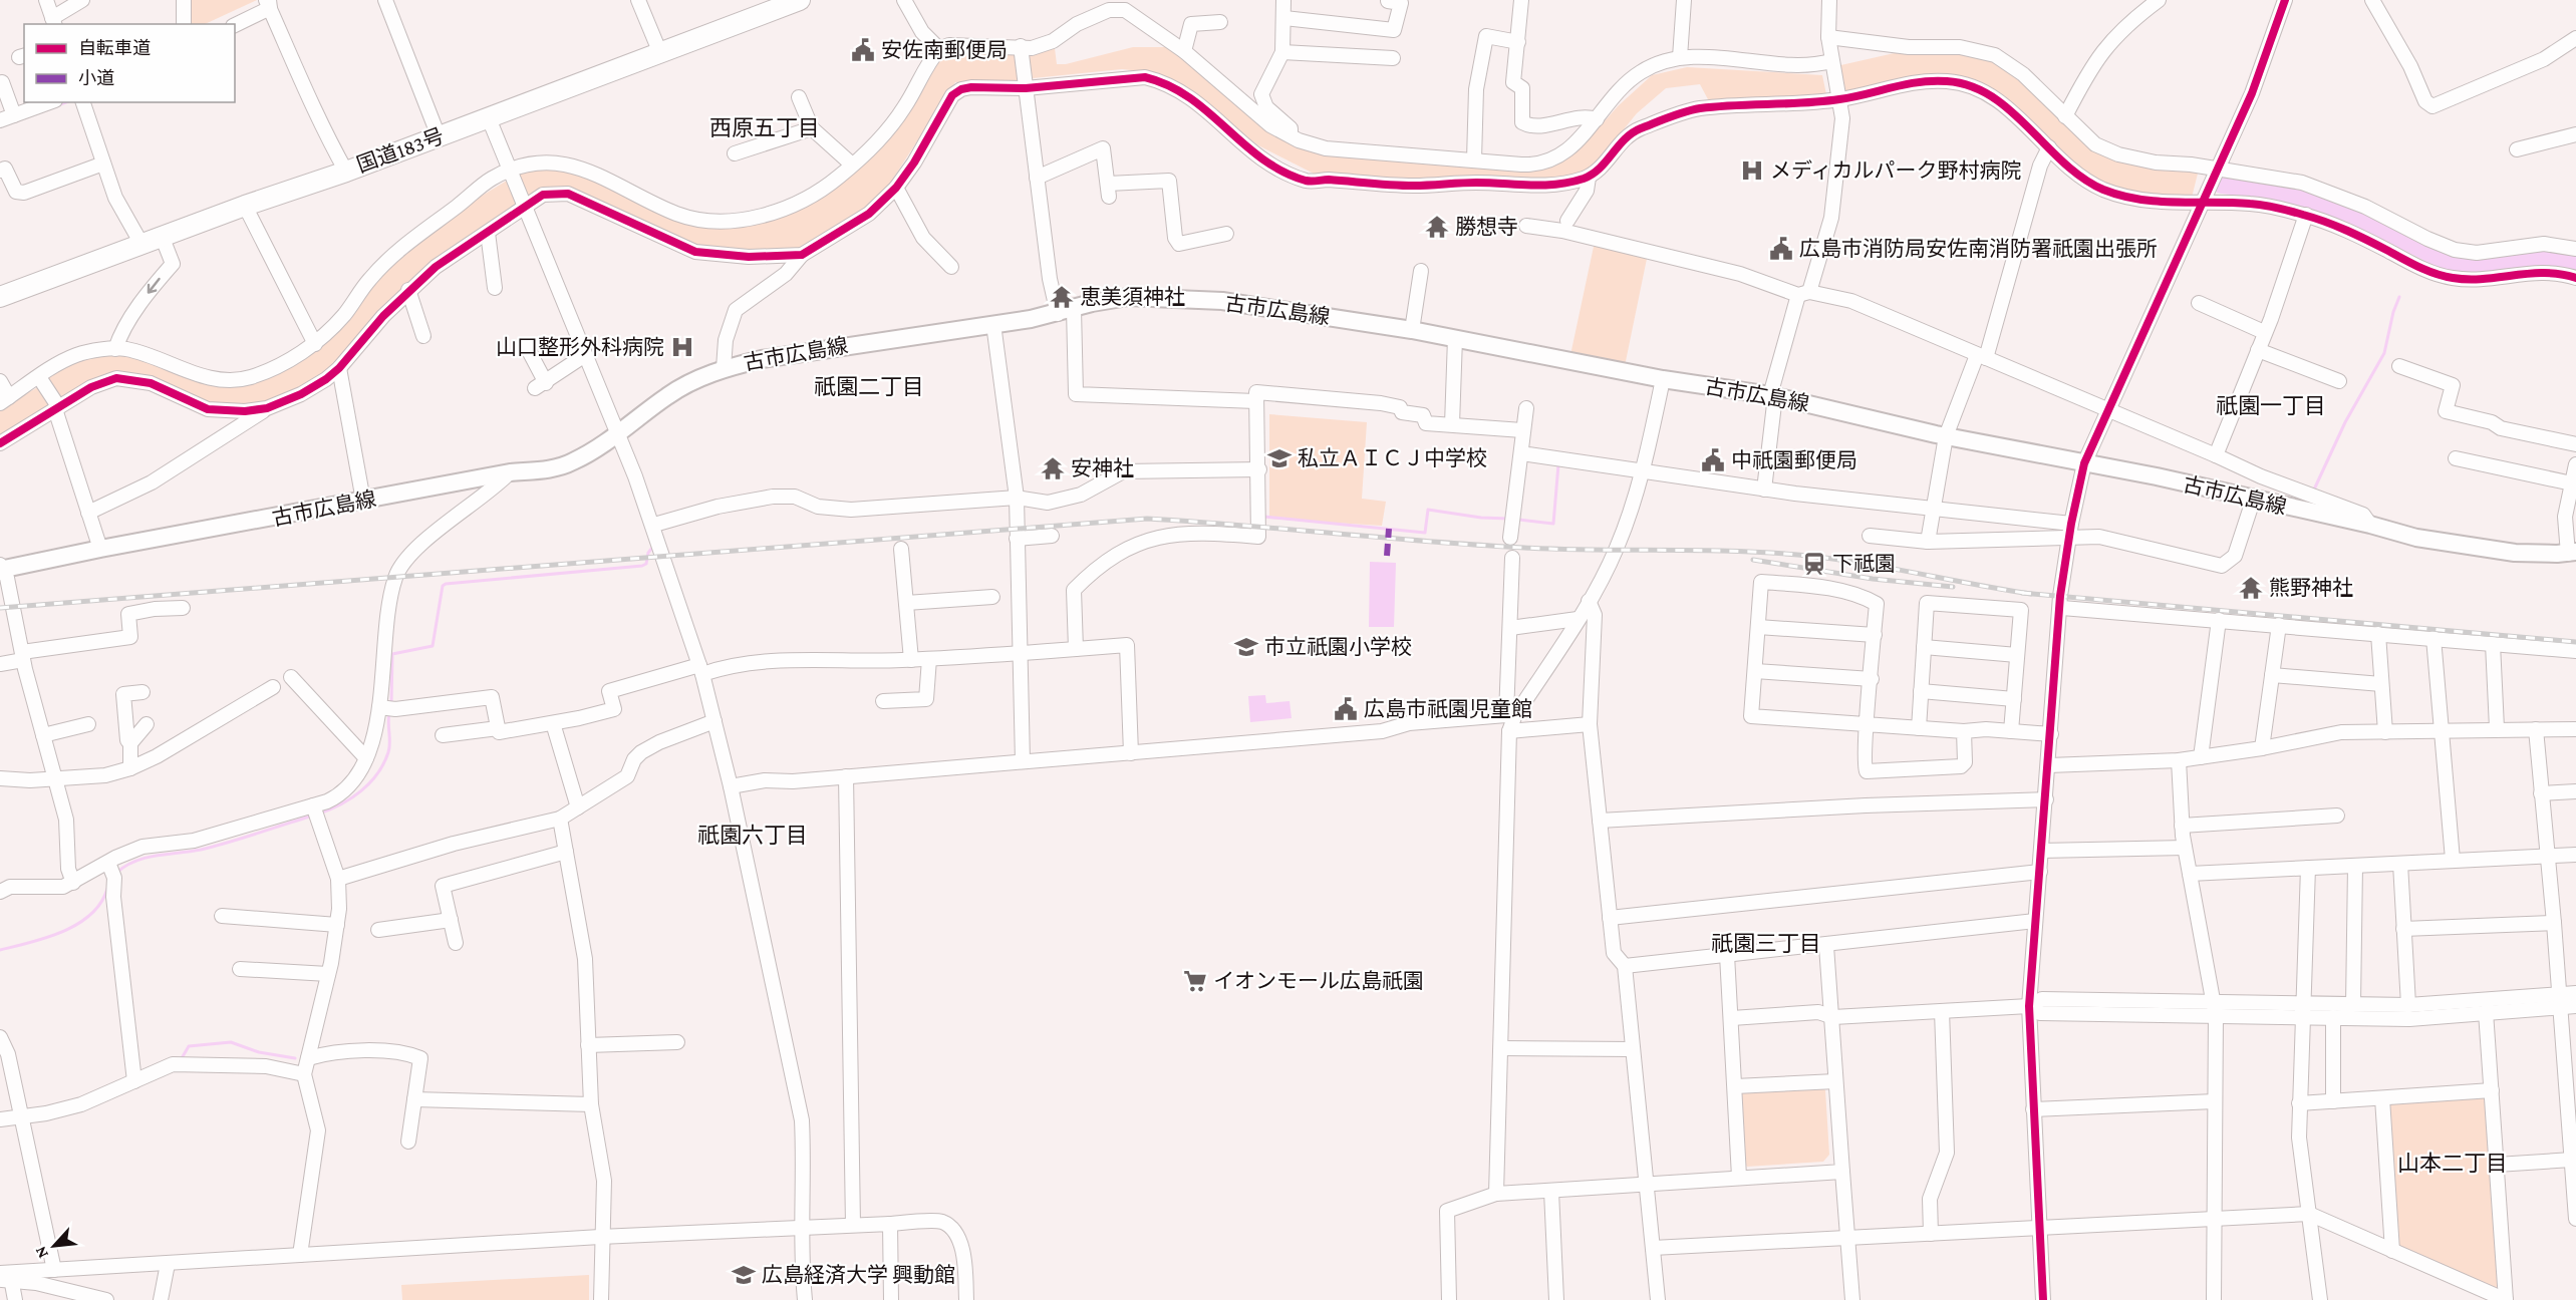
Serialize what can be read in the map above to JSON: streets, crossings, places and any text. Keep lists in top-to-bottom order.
{
  "streets": {
    "highway": ["国道183号"],
    "main road": ["古市広島線"]
  },
  "districts": [
    "西原五丁目",
    "祇園二丁目",
    "祇園一丁目",
    "祇園六丁目",
    "祇園三丁目",
    "山本二丁目"
  ],
  "places": {
    "public building": [
      "安佐南郵便局",
      "広島市消防局安佐南消防署祇園出張所",
      "中祇園郵便局",
      "広島市祇園児童館"
    ],
    "hospital": ["メディカルパーク野村病院", "山口整形外科病院"],
    "temple": [
      "勝想寺",
      "恵美須神社",
      "安神社",
      "熊野神社"
    ],
    "school or university": ["私立ＡＩＣＪ中学校", "市立祇園小学校", "広島経済大学 興動館"],
    "station": ["下祗園"],
    "supermarket": ["イオンモール広島祇園"]
  },
  "legend": ["自転車道", "小道"],
  "north": "bottom left"
}
